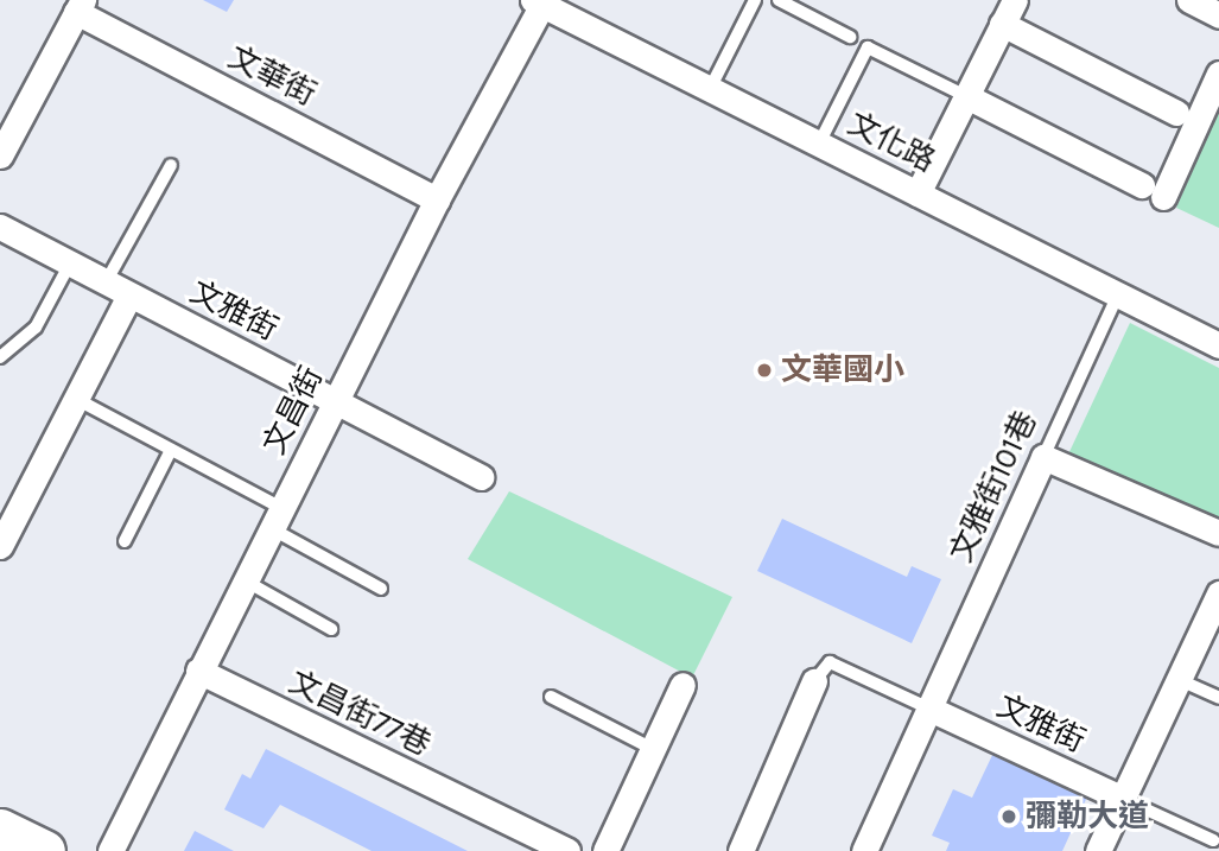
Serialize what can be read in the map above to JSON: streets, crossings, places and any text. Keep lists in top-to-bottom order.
{
  "streets": {
    "street": [
      "文華街",
      "文化路",
      "文雅街",
      "文昌街",
      "文雅街101巷",
      "文昌街77巷"
    ]
  },
  "crossings": [
    ["文華街", "文昌街"],
    ["文化路", "文昌街"],
    ["文化路", "文雅街101巷"],
    ["文雅街", "文昌街"],
    ["文雅街", "文雅街101巷"],
    ["文昌街", "文昌街77巷"]
  ],
  "places": ["文華國小", "彌勒大道"]
}
